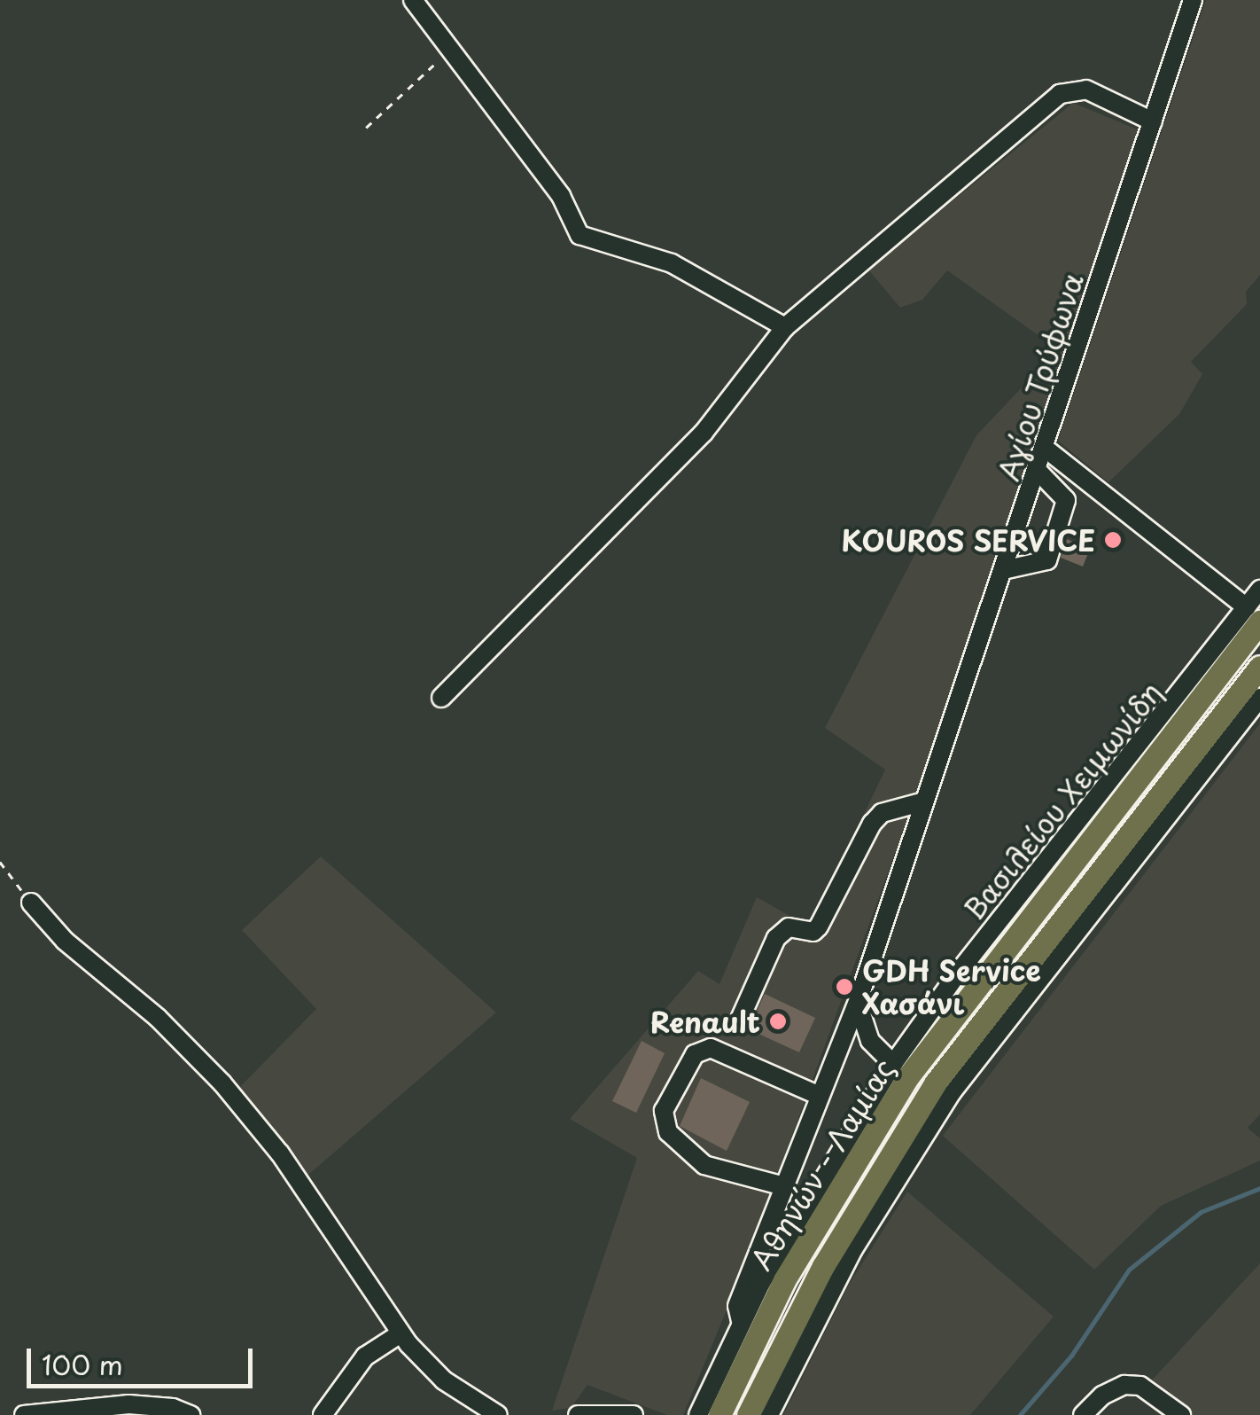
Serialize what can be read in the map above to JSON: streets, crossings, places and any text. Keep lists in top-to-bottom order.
{
  "streets": {
    "main road": ["Αθηνών - Λαμίας"],
    "street": ["Αγίου Τρύφωνα", "Βασιλείου Χειμωνίδη"]
  },
  "crossings": [
    ["Αγίου Τρύφωνα", "Βασιλείου Χειμωνίδη"],
    ["Βασιλείου Χειμωνίδη", "Αθηνών - Λαμίας"]
  ],
  "places": ["KOUROS SERVICE", "GDH Service Χασάνι", "Renault"],
  "scale_bar": "100 m"
}
